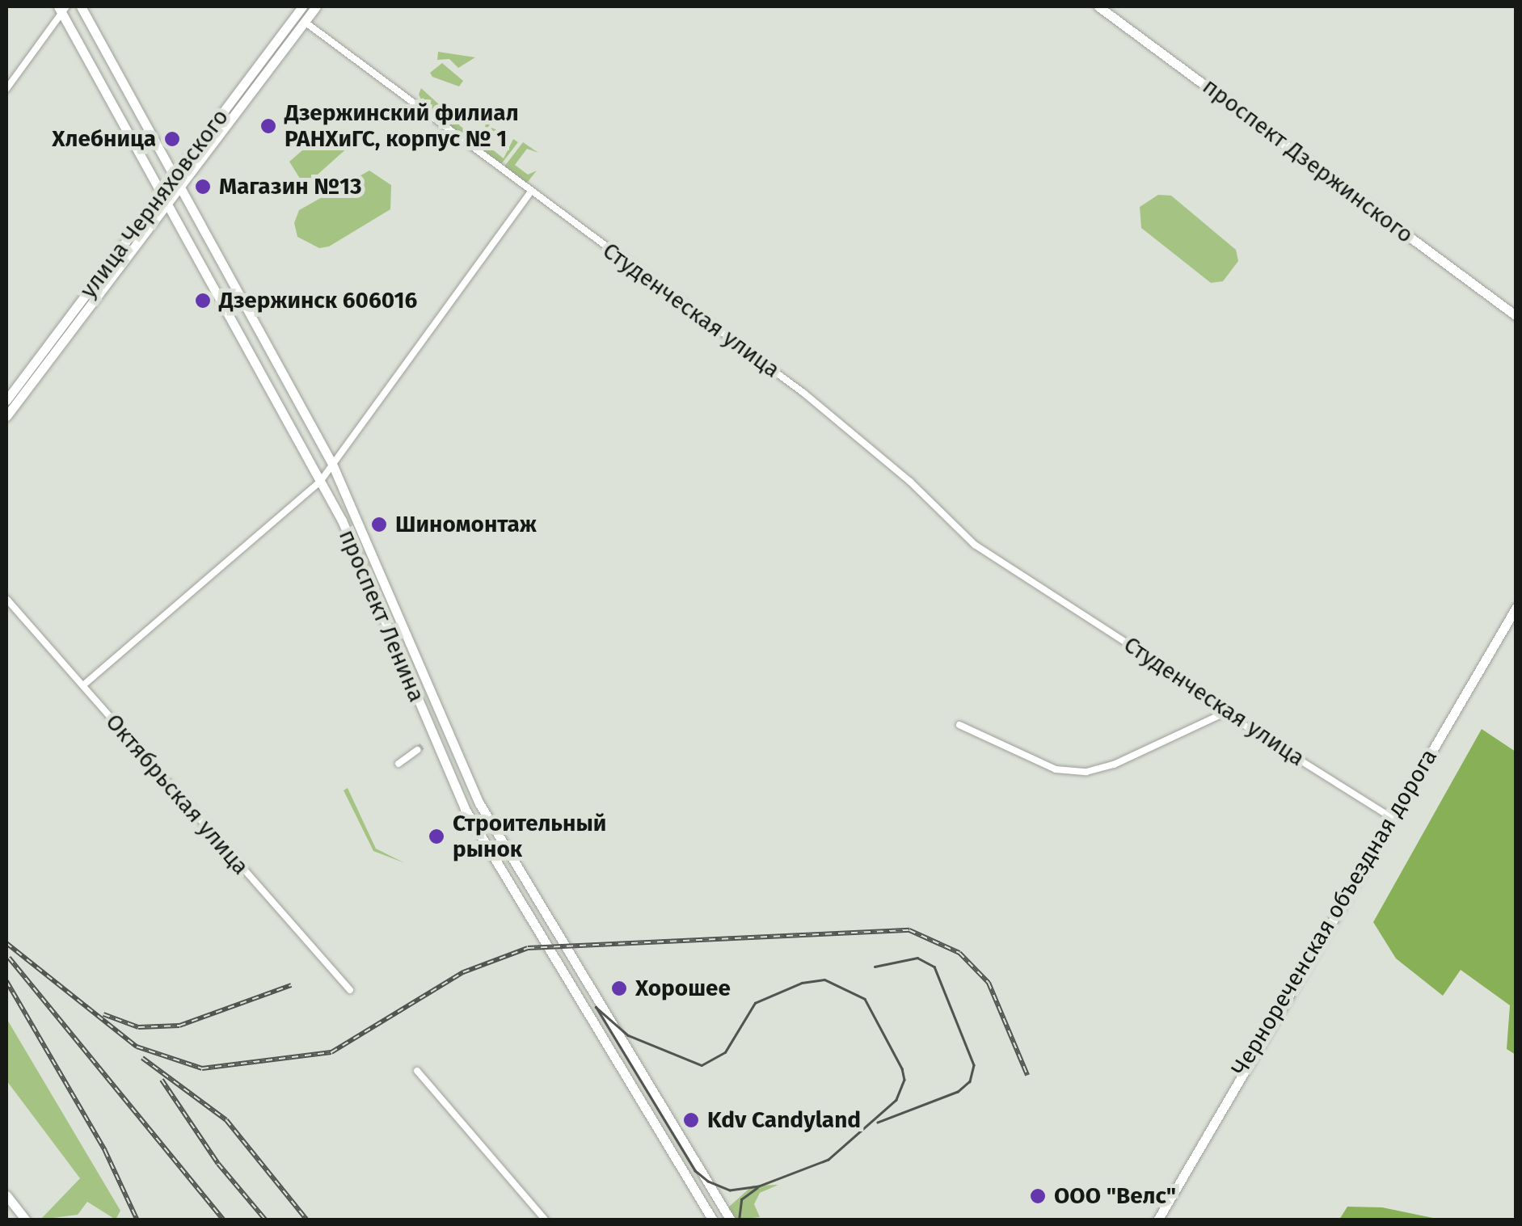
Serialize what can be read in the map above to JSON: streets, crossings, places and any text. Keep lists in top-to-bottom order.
{
  "streets": {
    "main road": [
      "проспект Дзержинского",
      "улица Черняховского",
      "проспект Ленина",
      "Чернореченская объездная дорога"
    ],
    "street": ["Студенческая улица", "Октябрьская улица"]
  },
  "crossings": [
    ["улица Черняховского", "проспект Ленина"],
    ["Студенческая улица", "Чернореченская объездная дорога"]
  ],
  "places": [
    "Дзержинский филиал РАНХиГС, корпус № 1",
    "Хлебница",
    "Магазин №13",
    "Дзержинск 606016",
    "Шиномонтаж",
    "Строительный рынок",
    "Хорошее",
    "Kdv Candyland",
    "ООО \"Велс\""
  ]
}
